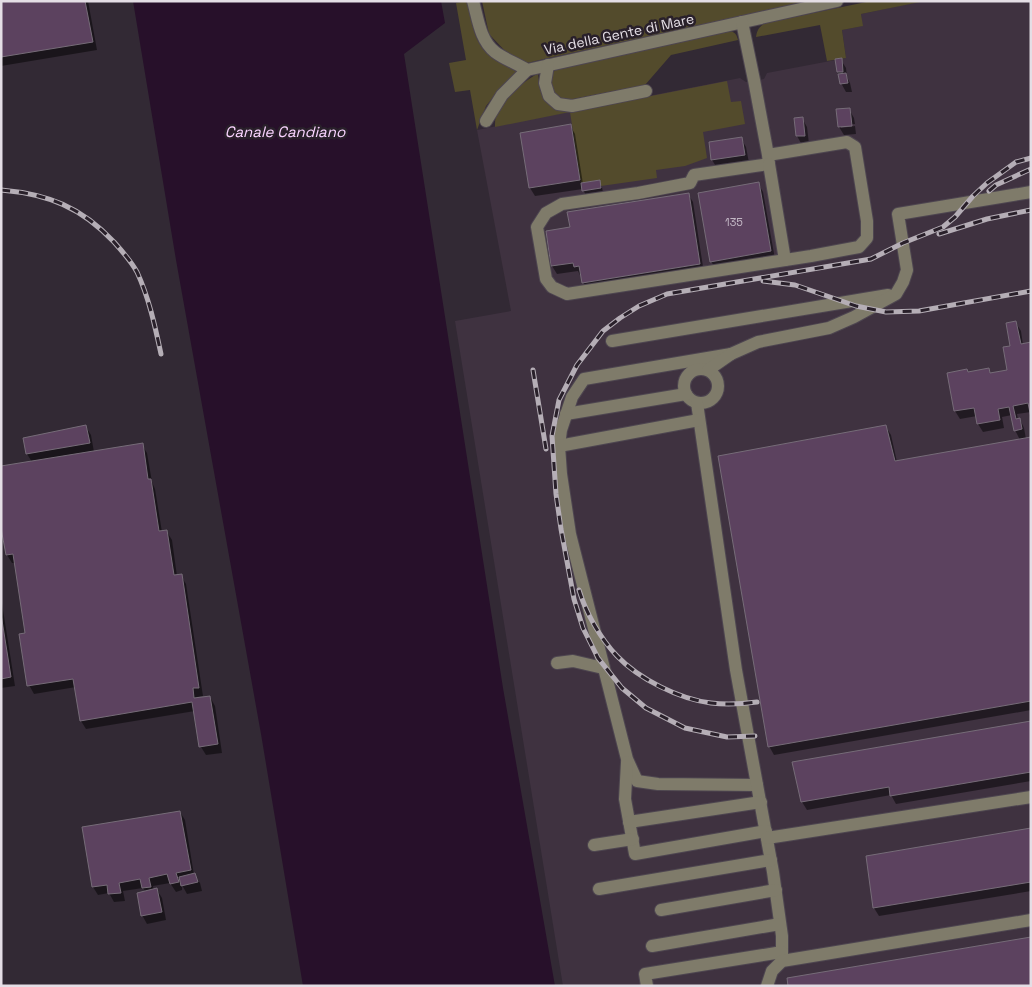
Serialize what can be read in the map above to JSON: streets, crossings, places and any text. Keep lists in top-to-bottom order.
{
  "streets": {
    "street": ["Via della Gente di Mare"]
  },
  "water": ["Canale Candiano"],
  "house_numbers": ["135"]
}
